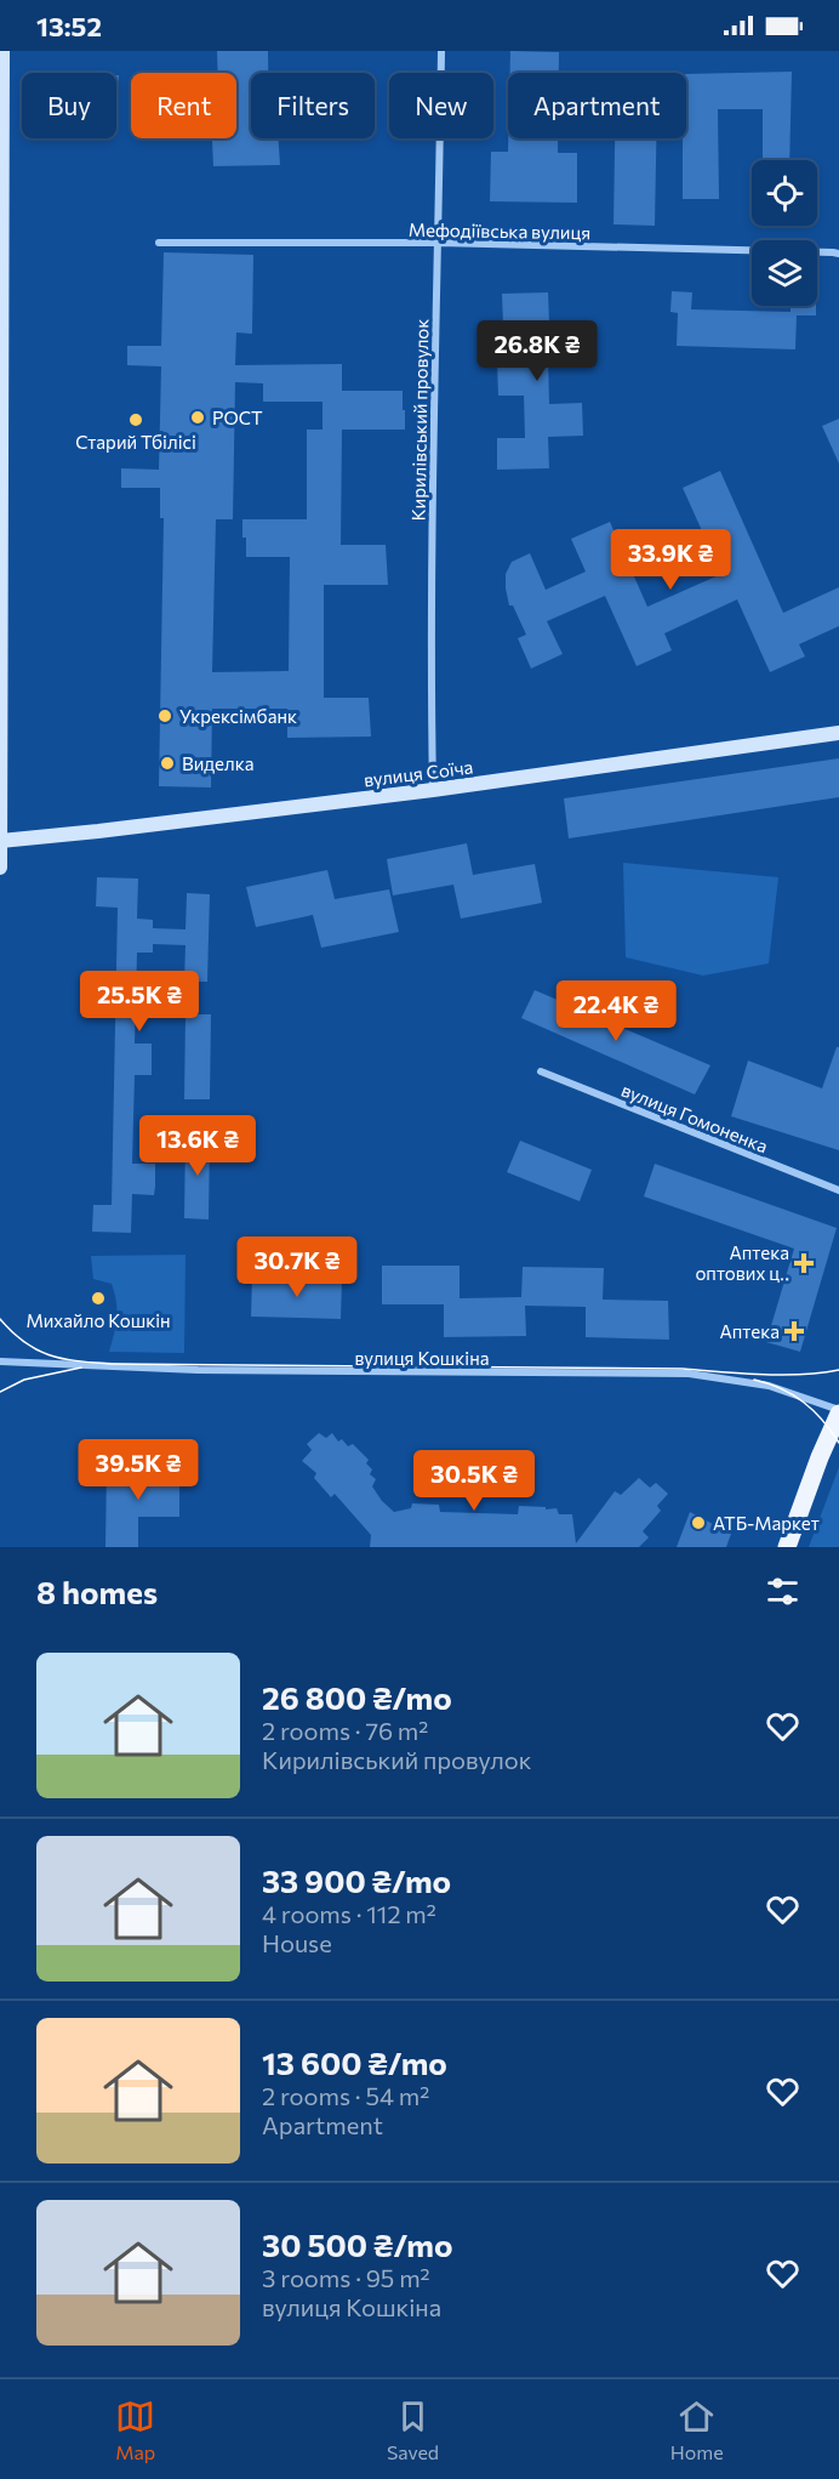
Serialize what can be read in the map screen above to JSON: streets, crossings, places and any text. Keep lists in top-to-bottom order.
{
  "streets": {
    "street": [
      "Мефодіївська вулиця",
      "Кирилівський провулок",
      "вулиця Соїча",
      "вулиця Гомоненка",
      "вулиця Кошкіна"
    ]
  },
  "crossings": [
    ["Мефодіївська вулиця", "Кирилівський провулок"],
    ["Кирилівський провулок", "вулиця Соїча"]
  ],
  "places": {
    "other": [
      "РОСТ",
      "Старий Тбілісі",
      "Укрексімбанк",
      "Виделка",
      "Михайло Кошкін",
      "АТБ-Маркет"
    ],
    "health": ["Аптека оптових ц‥", "Аптека"]
  },
  "page": {
    "status": "13:52",
    "chip": [
      "Buy",
      "Rent",
      "Filters",
      "New",
      "Apartment"
    ],
    "price": [
      "26.8K ₴",
      "33.9K ₴",
      "25.5K ₴",
      "22.4K ₴",
      "13.6K ₴",
      "30.7K ₴",
      "39.5K ₴",
      "30.5K ₴"
    ],
    "heading": "8 homes",
    "list": [
      {
        "name": "26 800 ₴/mo",
        "note": "2 rooms · 76 m² · Кирилівський провулок"
      },
      {
        "name": "33 900 ₴/mo",
        "note": "4 rooms · 112 m² · House"
      },
      {
        "name": "13 600 ₴/mo",
        "note": "2 rooms · 54 m² · Apartment"
      },
      {
        "name": "30 500 ₴/mo",
        "note": "3 rooms · 95 m² · вулиця Кошкіна"
      }
    ],
    "tabs": ["Map", "Saved", "Home"]
  }
}
